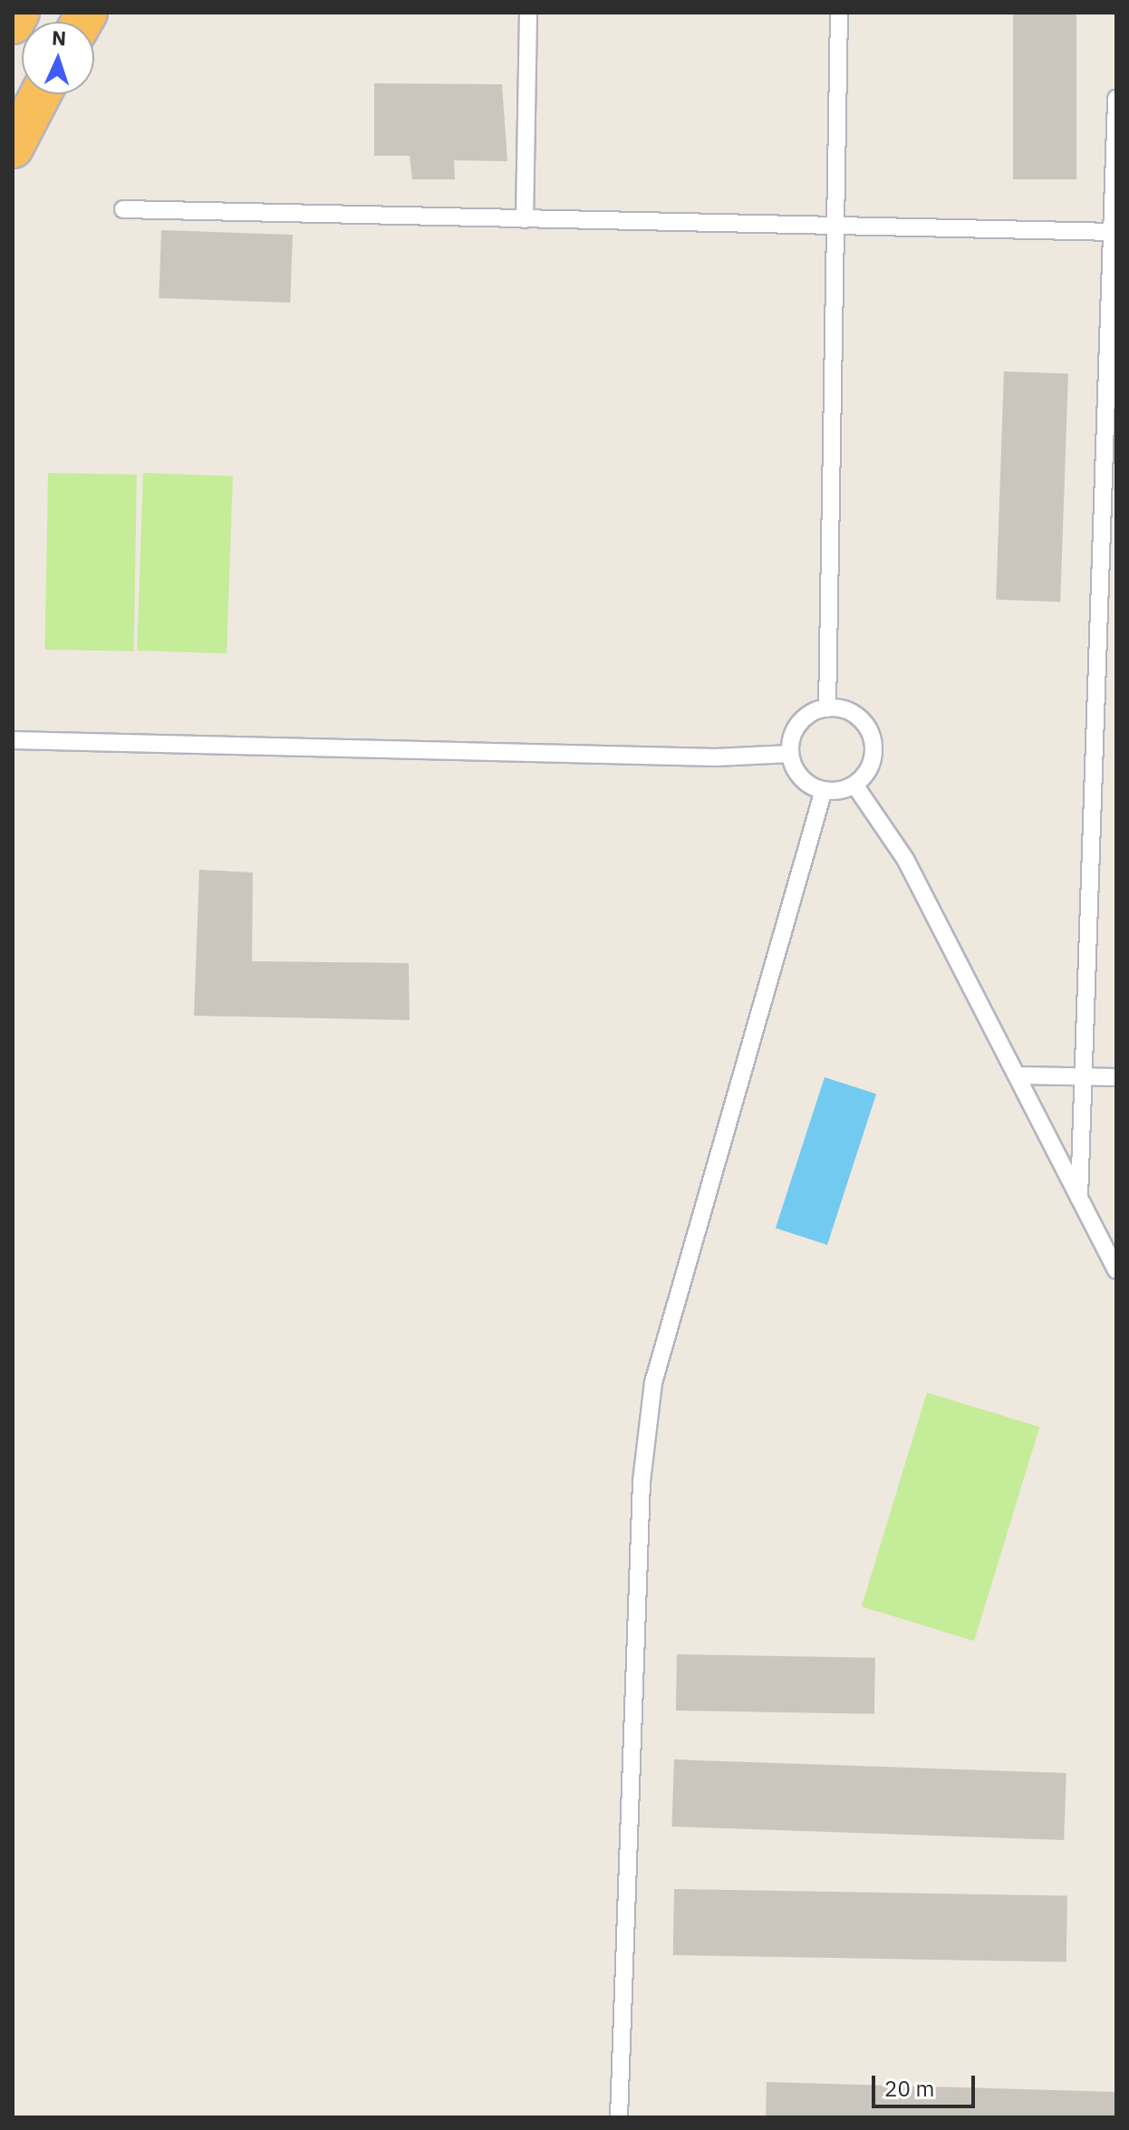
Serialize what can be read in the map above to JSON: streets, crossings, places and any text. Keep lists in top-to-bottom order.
{
  "scale_bar": "20 m",
  "north": "top"
}
